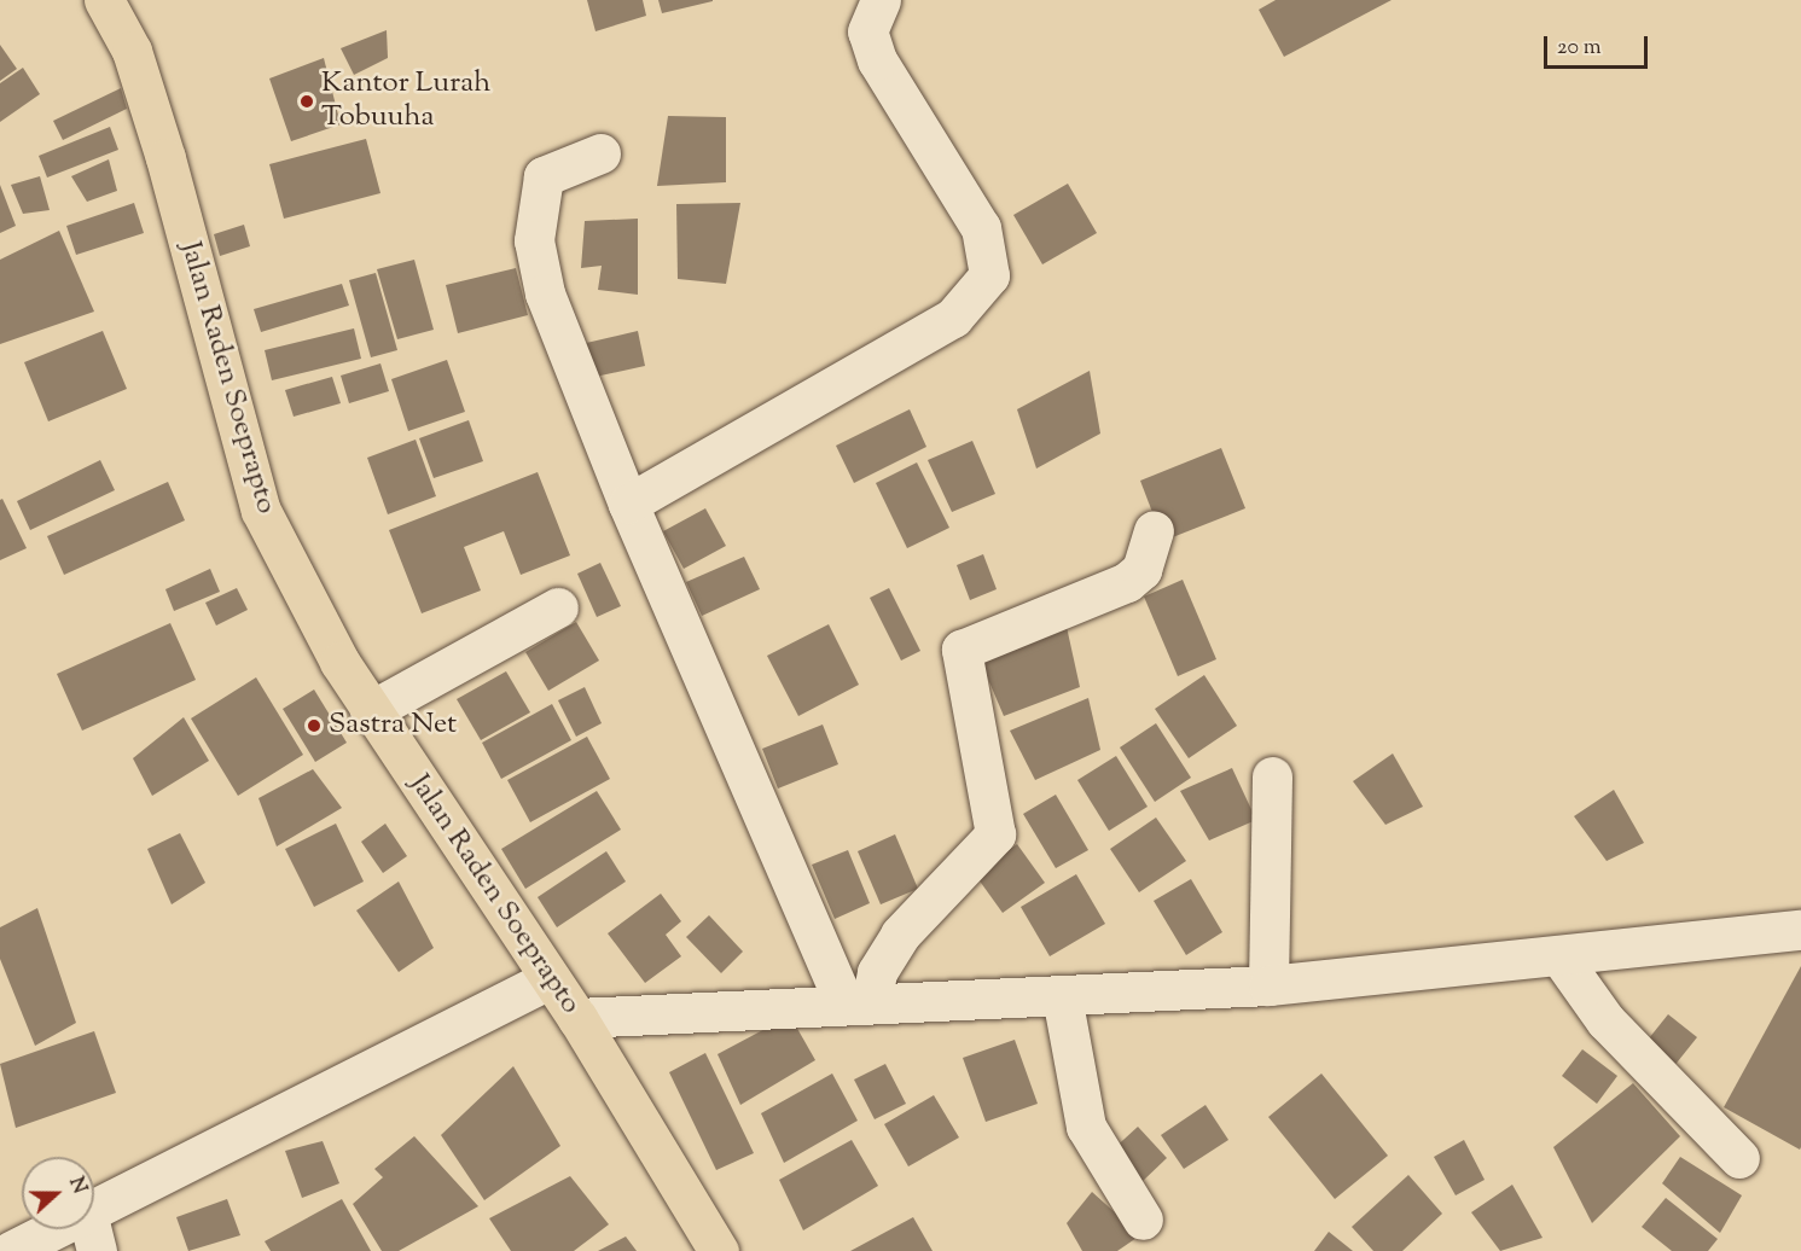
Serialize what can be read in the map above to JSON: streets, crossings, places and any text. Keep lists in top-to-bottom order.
{
  "streets": {
    "highway": ["Jalan Raden Soeprapto"]
  },
  "places": ["Kantor Lurah Tobuuha", "Sastra Net"],
  "scale_bar": "20 m",
  "north": "right"
}
